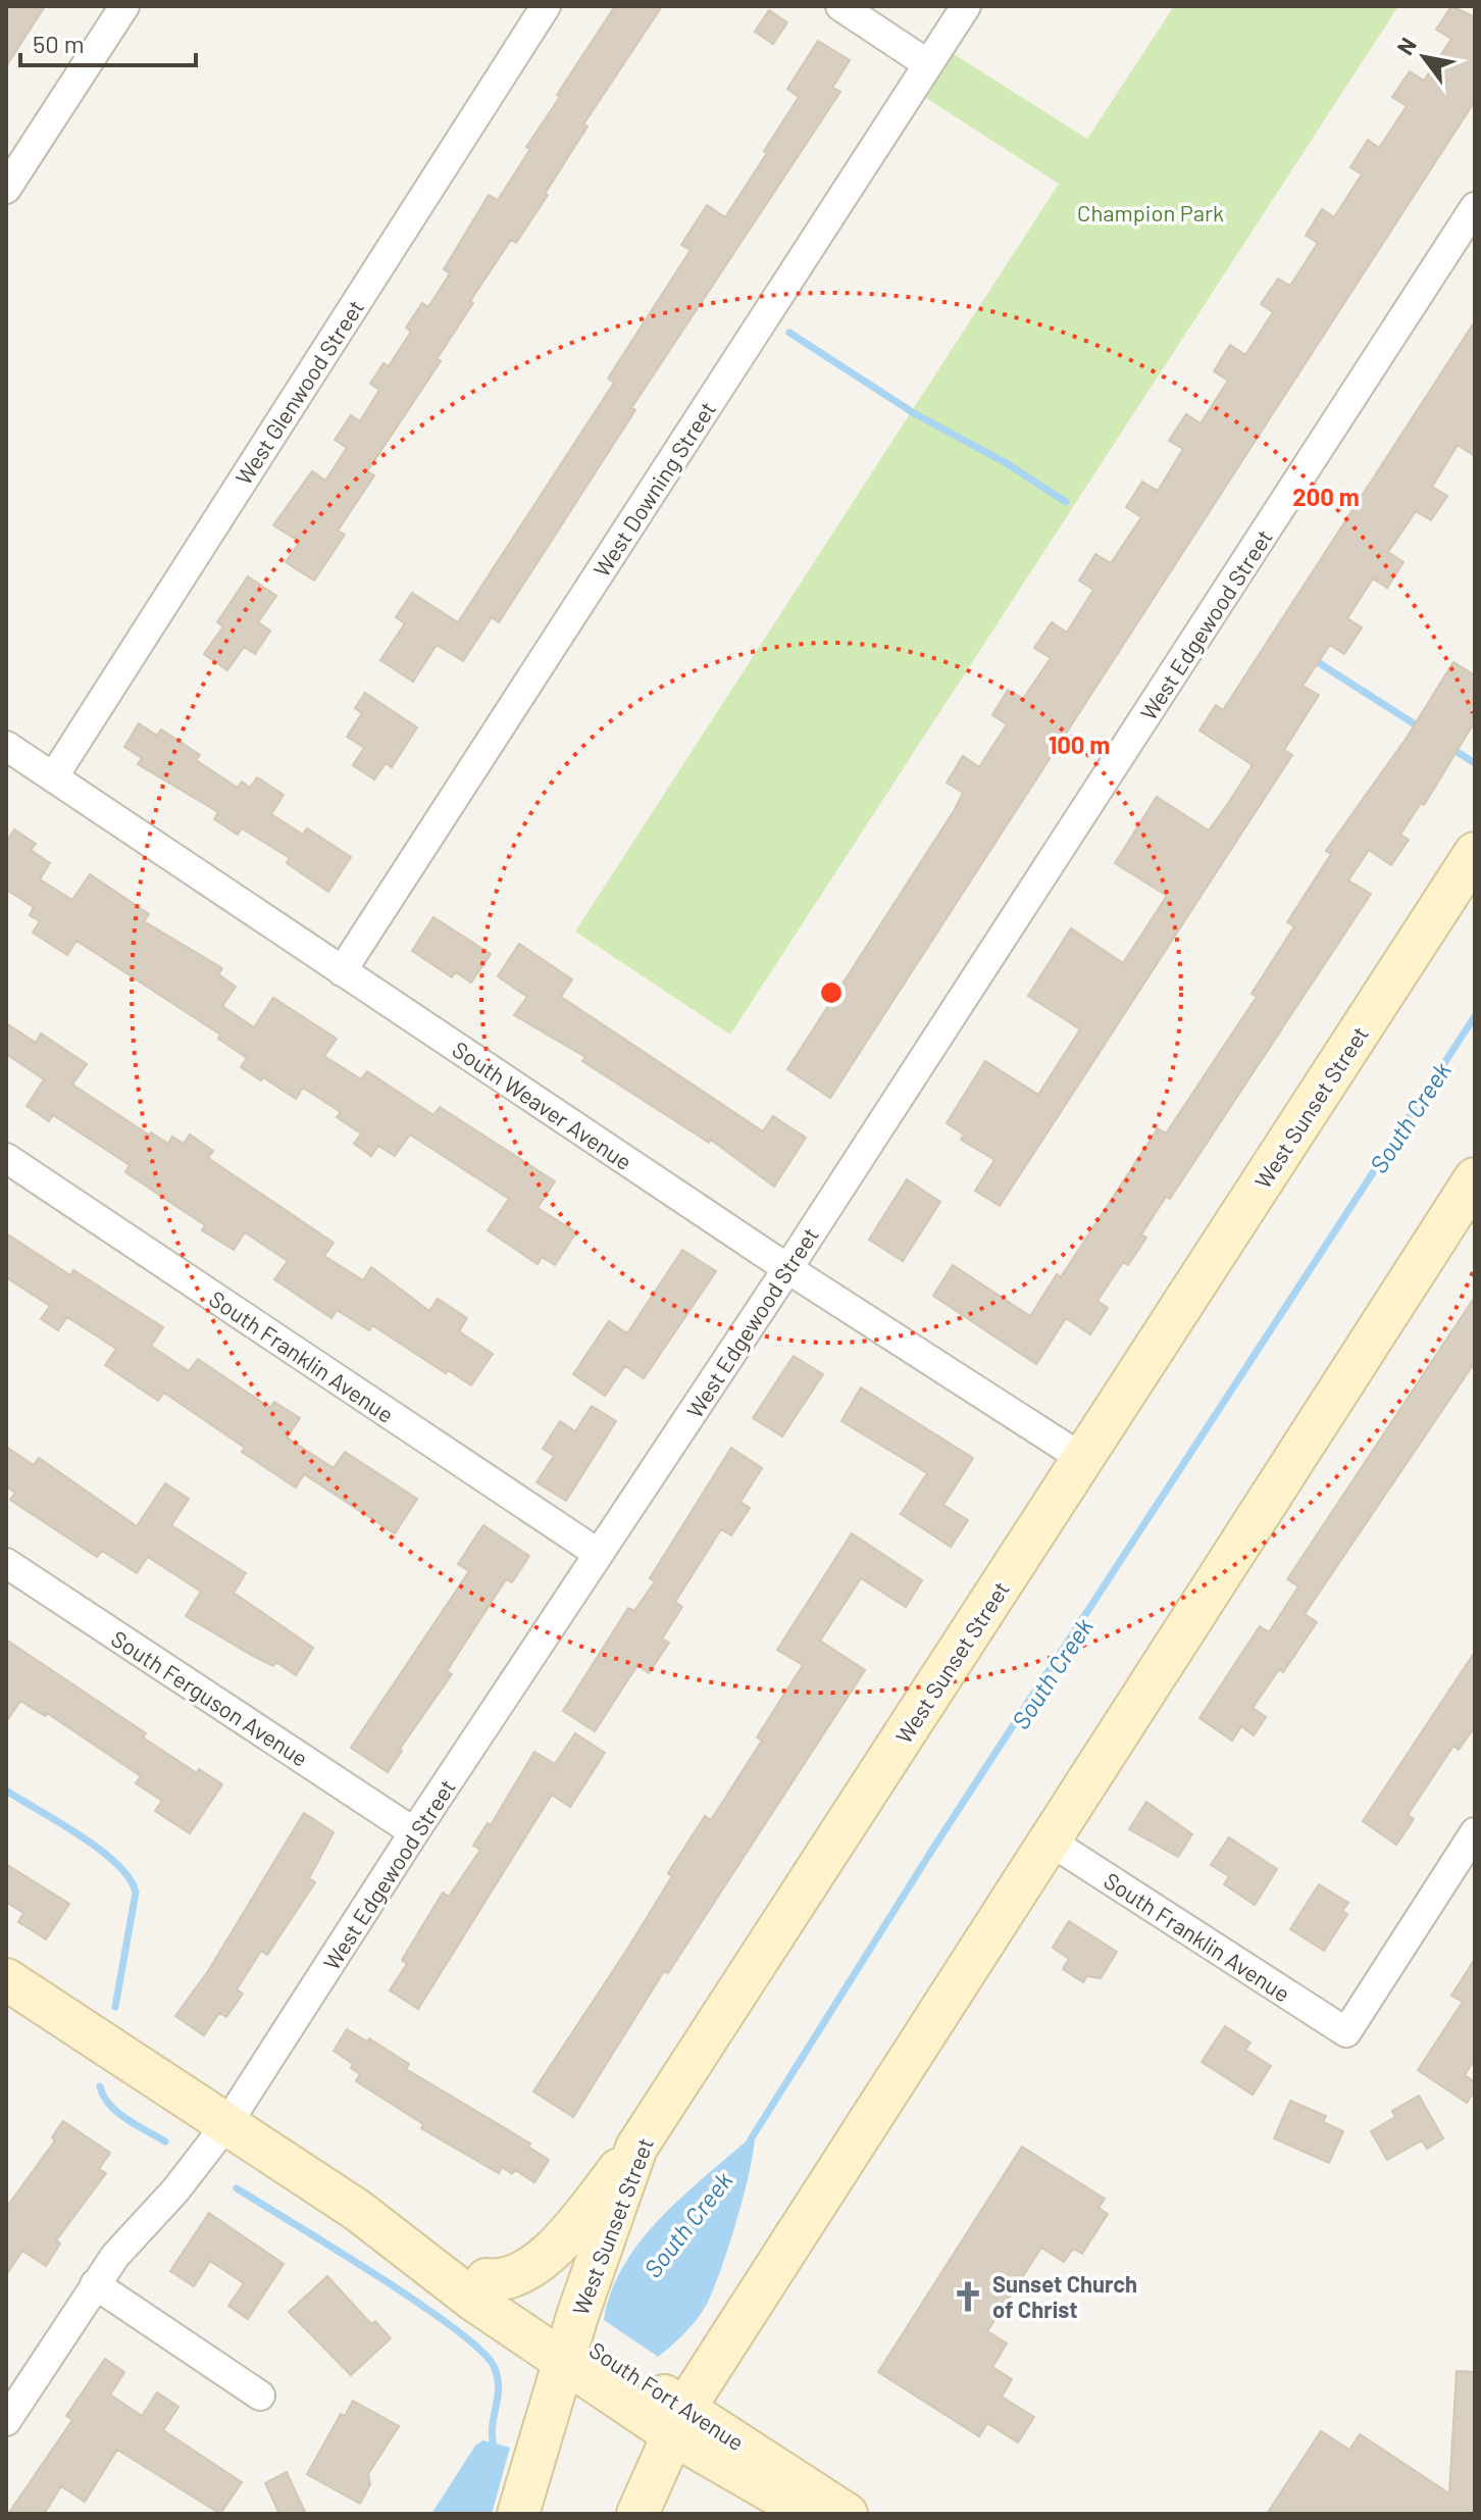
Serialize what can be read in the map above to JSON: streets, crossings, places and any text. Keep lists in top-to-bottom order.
{
  "streets": {
    "main road": ["West Sunset Street", "South Fort Avenue"],
    "street": [
      "West Glenwood Street",
      "West Downing Street",
      "West Edgewood Street",
      "South Weaver Avenue",
      "South Franklin Avenue",
      "South Ferguson Avenue"
    ]
  },
  "crossings": [
    ["West Glenwood Street", "South Weaver Avenue"],
    ["West Downing Street", "South Weaver Avenue"],
    ["West Edgewood Street", "South Weaver Avenue"],
    ["West Edgewood Street", "South Franklin Avenue"],
    ["West Edgewood Street", "South Ferguson Avenue"],
    ["West Edgewood Street", "South Fort Avenue"],
    ["South Weaver Avenue", "West Sunset Street"],
    ["West Sunset Street", "South Fort Avenue"]
  ],
  "water": ["South Creek"],
  "parks": ["Champion Park"],
  "places": {
    "church": ["Sunset Church of Christ"]
  },
  "scale_bar": "50 m",
  "north": "top left",
  "rings": ["200 m", "100 m"]
}
